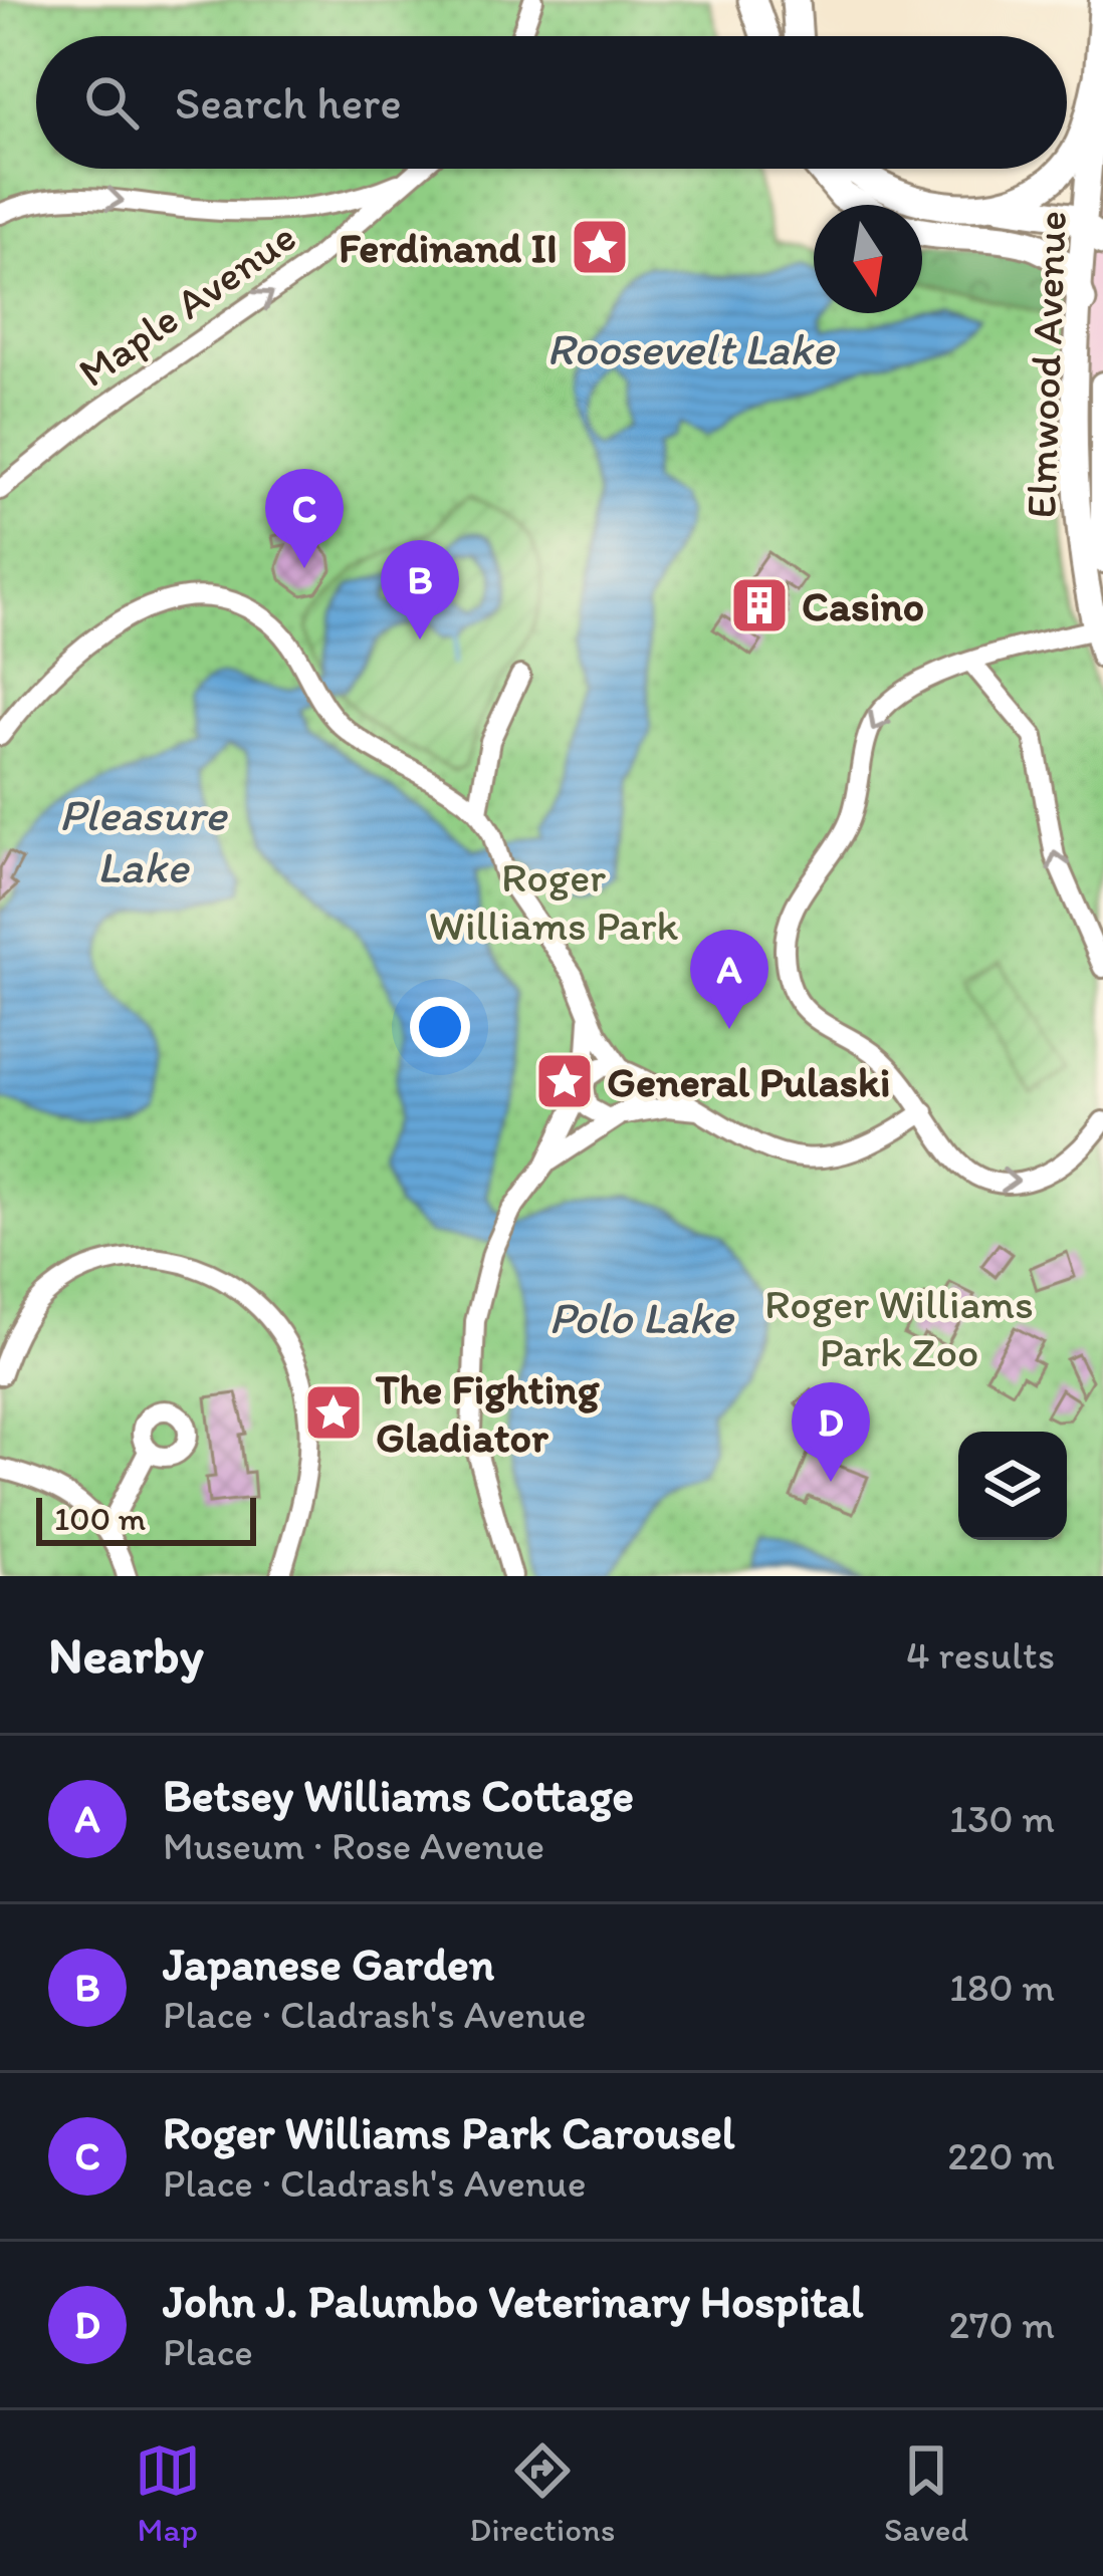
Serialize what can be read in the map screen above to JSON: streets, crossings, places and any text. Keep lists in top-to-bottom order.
{
  "streets": {
    "main road": ["Elmwood Avenue"],
    "street": ["Maple Avenue"]
  },
  "one_way": ["Maple Avenue"],
  "water": ["Roosevelt Lake", "Pleasure Lake", "Polo Lake"],
  "parks": ["Roger Williams Park", "Roger Williams Park Zoo"],
  "places": {
    "place": ["Ferdinand II", "General Pulaski", "The Fighting Gladiator"],
    "building": ["Casino"]
  },
  "scale_bar": "100 m",
  "north": "bottom",
  "page": {
    "search": "Search here",
    "pins": [
      "C",
      "B",
      "A",
      "D"
    ],
    "scale": "100 m",
    "heading": ["Nearby", "4 results"],
    "list": [
      {
        "mark": "A",
        "name": "Betsey Williams Cottage",
        "note": "Museum · Rose Avenue",
        "value": "130 m"
      },
      {
        "mark": "B",
        "name": "Japanese Garden",
        "note": "Place · Cladrash's Avenue",
        "value": "180 m"
      },
      {
        "mark": "C",
        "name": "Roger Williams Park Carousel",
        "note": "Place · Cladrash's Avenue",
        "value": "220 m"
      },
      {
        "mark": "D",
        "name": "John J. Palumbo Veterinary Hospital",
        "note": "Place",
        "value": "270 m"
      }
    ],
    "nav": ["Map", "Directions", "Saved"]
  }
}
